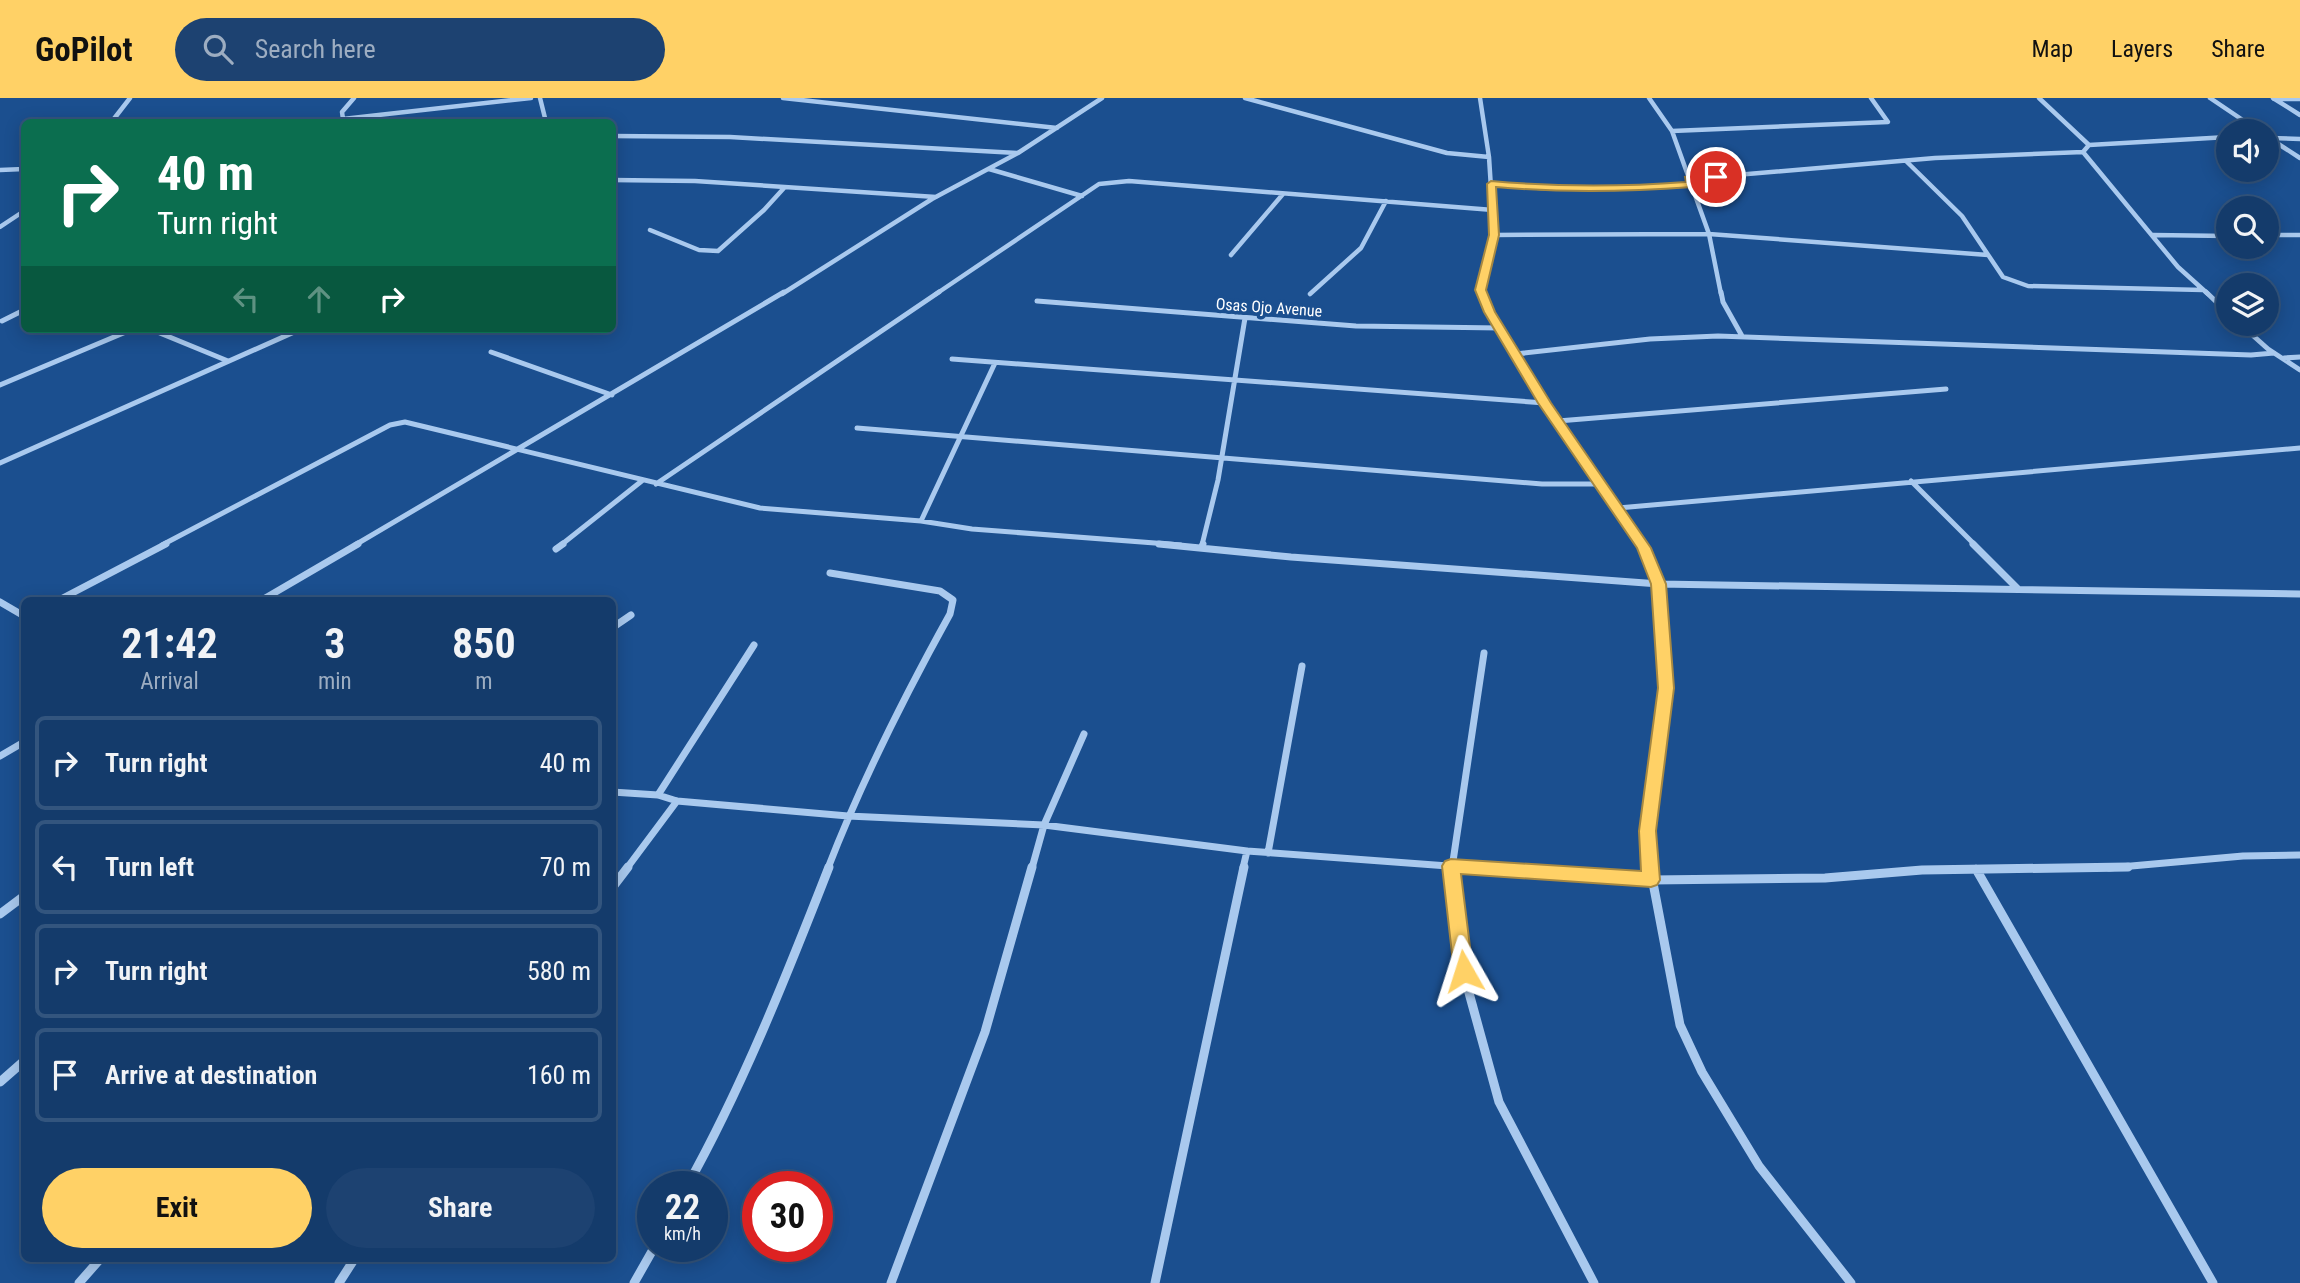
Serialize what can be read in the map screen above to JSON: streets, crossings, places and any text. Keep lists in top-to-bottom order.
{
  "streets": {
    "street": ["Osas Ojo Avenue"]
  },
  "page": {
    "header": "GoPilot",
    "search": "Search here",
    "nav": ["Map", "Layers", "Share"],
    "turn": ["40 m", "Turn right"],
    "eta": [
      "21:42",
      "Arrival",
      "3",
      "min",
      "850",
      "m"
    ],
    "list": [
      {
        "name": "Turn right",
        "value": "40 m"
      },
      {
        "name": "Turn left",
        "value": "70 m"
      },
      {
        "name": "Turn right",
        "value": "580 m"
      },
      {
        "name": "Arrive at destination",
        "value": "160 m"
      }
    ],
    "buttons": ["Exit", "Share"],
    "speed": "22 km/h",
    "limit": "30"
  }
}
